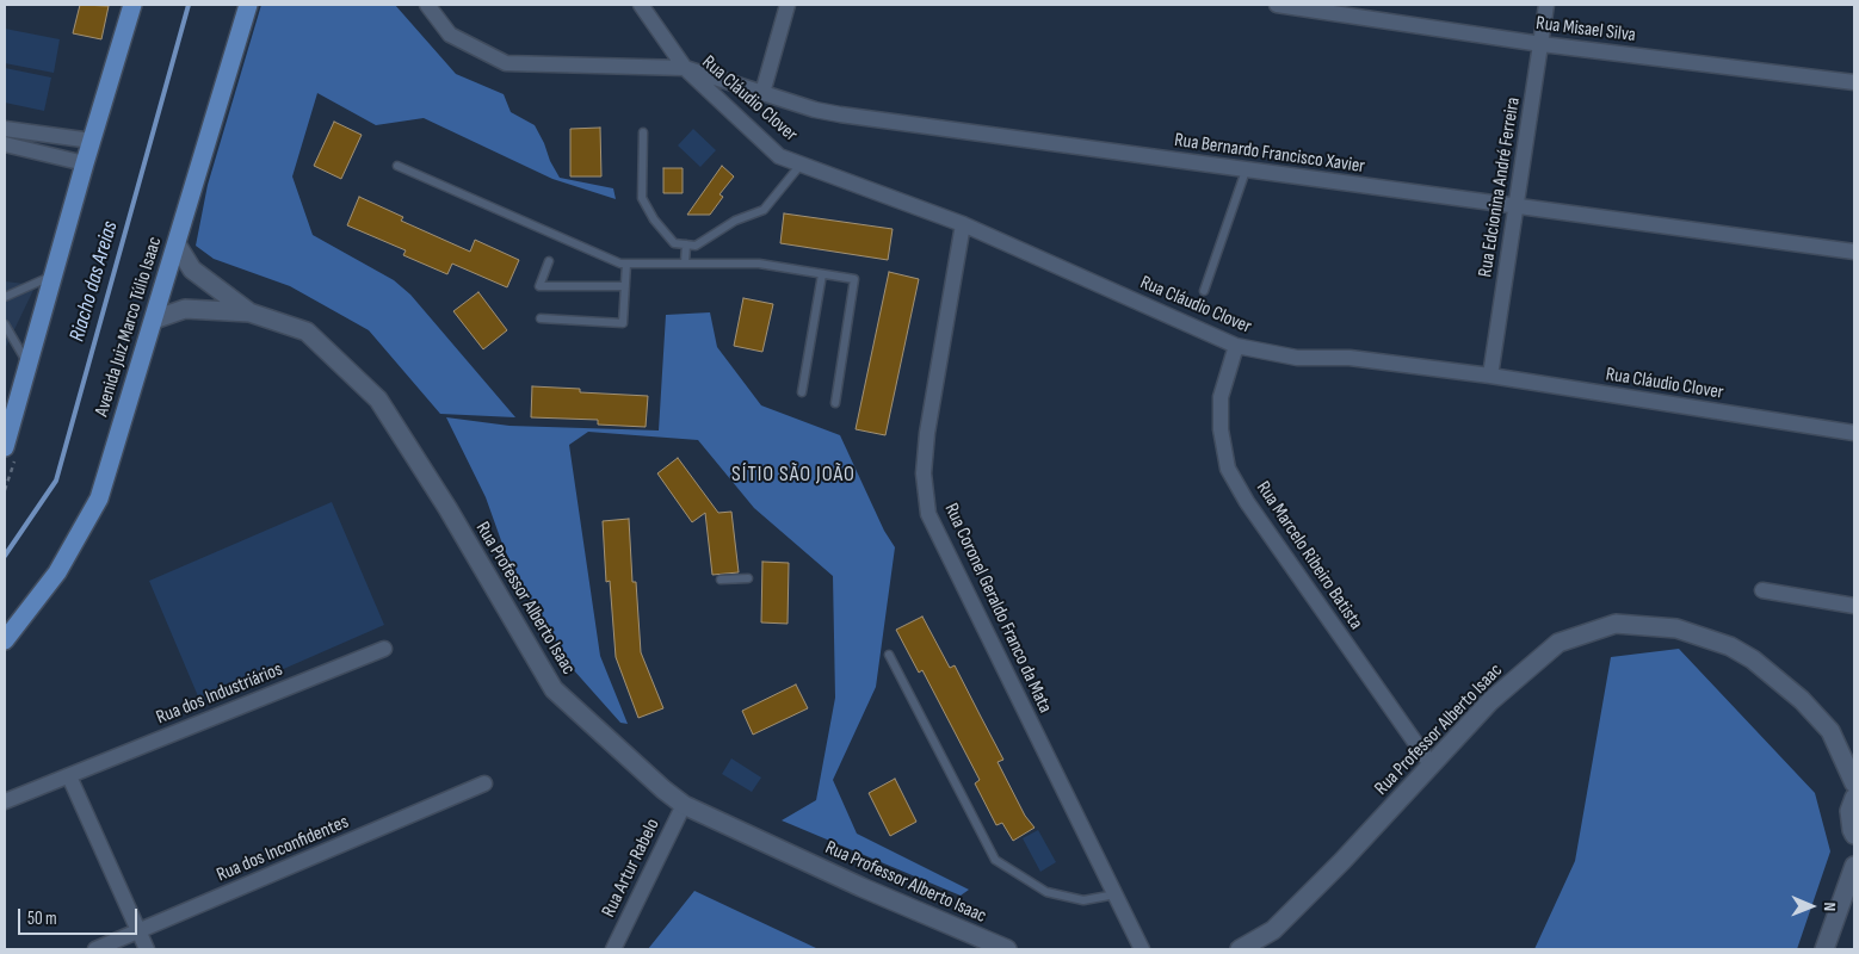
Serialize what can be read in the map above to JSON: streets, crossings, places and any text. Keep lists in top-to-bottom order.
{
  "streets": {
    "main road": ["Avenida Juiz Marco Túlio Isaac", "Rua Professor Alberto Isaac"],
    "street": [
      "Rua Misael Silva",
      "Rua Cláudio Clover",
      "Rua Bernardo Francisco Xavier",
      "Rua Edcionina André Ferreira",
      "Rua Marcelo Ribeiro Batista",
      "Rua Coronel Geraldo Franco da Mata",
      "Rua dos Industriários",
      "Rua dos Inconfidentes",
      "Rua Artur Rabelo"
    ]
  },
  "crossings": [
    ["Rua Misael Silva", "Rua Edcionina André Ferreira"],
    ["Rua Cláudio Clover", "Rua Bernardo Francisco Xavier"],
    ["Rua Cláudio Clover", "Rua Edcionina André Ferreira"],
    ["Rua Cláudio Clover", "Rua Marcelo Ribeiro Batista"],
    ["Rua Cláudio Clover", "Rua Coronel Geraldo Franco da Mata"],
    ["Rua Bernardo Francisco Xavier", "Rua Edcionina André Ferreira"],
    ["Rua Marcelo Ribeiro Batista", "Rua Professor Alberto Isaac"],
    ["Rua Professor Alberto Isaac", "Rua Artur Rabelo"]
  ],
  "districts": ["SÍTIO SÃO JOÃO"],
  "water": ["Riacho das Areias"],
  "scale_bar": "50 m",
  "north": "right"
}
